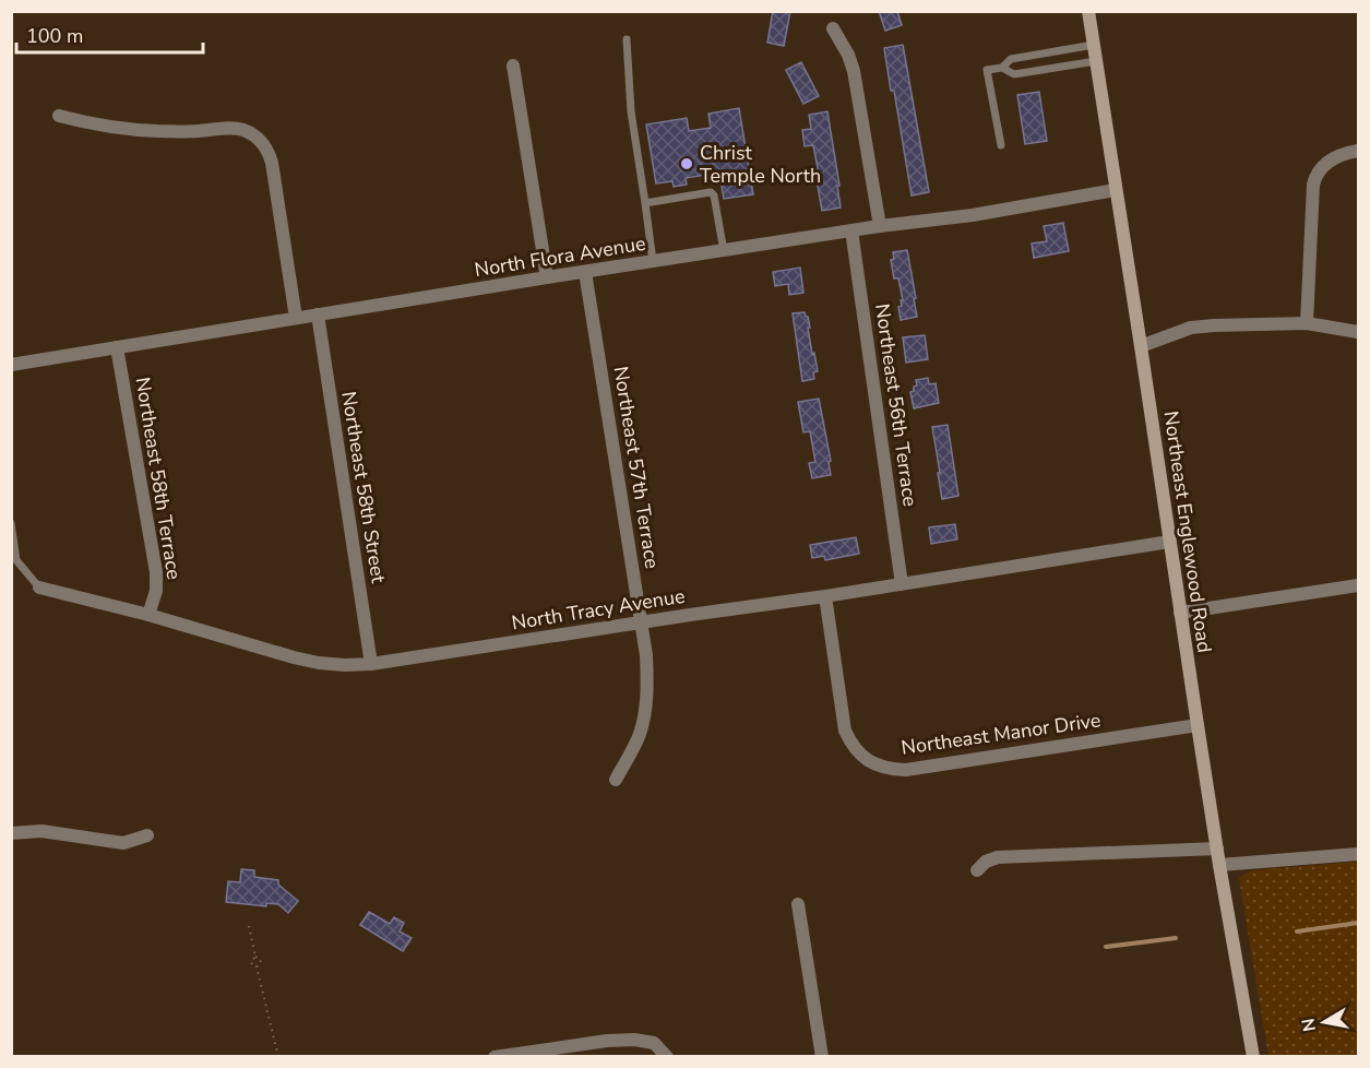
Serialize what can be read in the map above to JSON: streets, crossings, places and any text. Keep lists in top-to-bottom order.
{
  "streets": {
    "main road": ["Northeast Englewood Road"],
    "street": [
      "North Flora Avenue",
      "Northeast 56th Terrace",
      "Northeast 57th Terrace",
      "Northeast 58th Terrace",
      "Northeast 58th Street",
      "North Tracy Avenue",
      "Northeast Manor Drive"
    ]
  },
  "crossings": [
    ["North Flora Avenue", "Northeast 56th Terrace"],
    ["North Flora Avenue", "Northeast 57th Terrace"],
    ["North Flora Avenue", "Northeast 58th Terrace"],
    ["North Flora Avenue", "Northeast 58th Street"],
    ["North Flora Avenue", "Northeast Englewood Road"],
    ["Northeast 56th Terrace", "North Tracy Avenue"],
    ["Northeast 57th Terrace", "North Tracy Avenue"],
    ["Northeast 58th Terrace", "North Tracy Avenue"],
    ["Northeast 58th Street", "North Tracy Avenue"],
    ["Northeast Englewood Road", "North Tracy Avenue"],
    ["Northeast Englewood Road", "Northeast Manor Drive"],
    ["North Tracy Avenue", "Northeast Manor Drive"]
  ],
  "places": ["Christ Temple North"],
  "scale_bar": "100 m",
  "north": "left"
}
